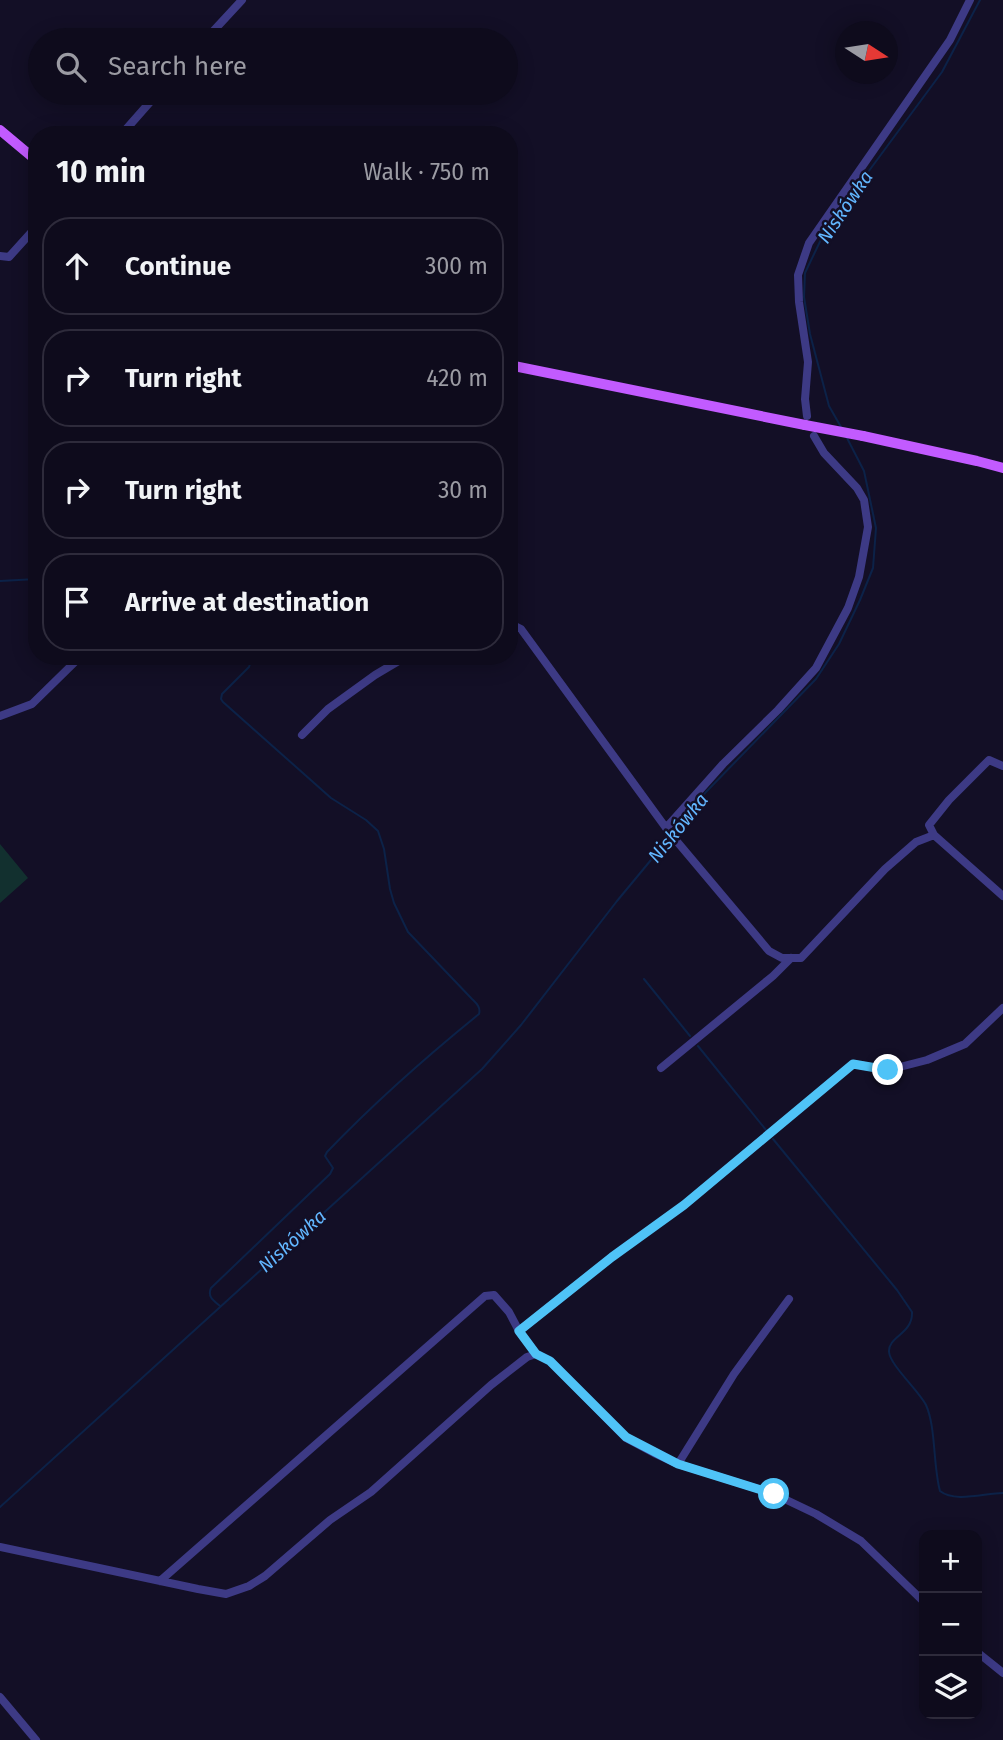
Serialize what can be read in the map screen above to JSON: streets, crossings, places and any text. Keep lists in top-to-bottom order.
{
  "water": ["Niskówka"],
  "north": "right",
  "page": {
    "search": "Search here",
    "heading": ["10 min", "Walk · 750 m"],
    "list": [
      ["Continue", "300 m"],
      ["Turn right", "420 m"],
      ["Turn right", "30 m"],
      "Arrive at destination"
    ],
    "map_buttons": ["+", "−"]
  }
}
